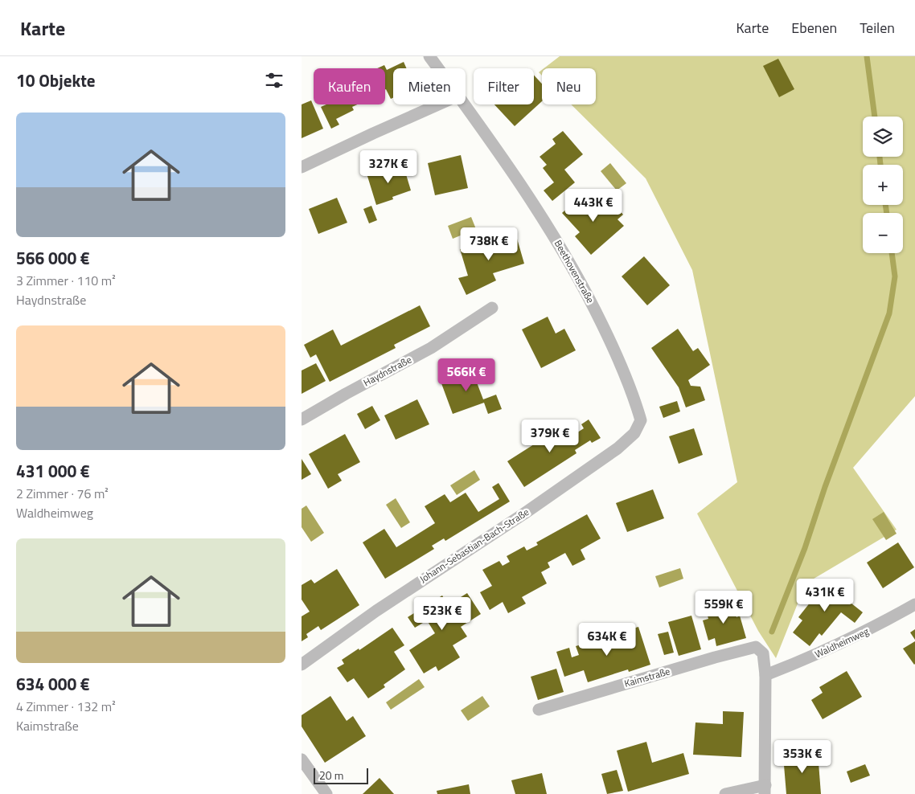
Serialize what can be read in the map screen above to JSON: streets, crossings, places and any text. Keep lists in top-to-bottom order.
{
  "streets": {
    "street": [
      "Beethovenstraße",
      "Haydnstraße",
      "Johann-Sebastian-Bach-Straße",
      "Waldheimweg",
      "Kaimstraße"
    ]
  },
  "crossings": [
    ["Beethovenstraße", "Johann-Sebastian-Bach-Straße"],
    ["Waldheimweg", "Kaimstraße"]
  ],
  "scale_bar": "20 m",
  "page": {
    "header": "Karte",
    "nav": ["Karte", "Ebenen", "Teilen"],
    "heading": "10 Objekte",
    "chip": [
      "Kaufen",
      "Mieten",
      "Filter",
      "Neu"
    ],
    "list": [
      {
        "name": "566 000 €",
        "note": "3 Zimmer · 110 m² · Haydnstraße"
      },
      {
        "name": "431 000 €",
        "note": "2 Zimmer · 76 m² · Waldheimweg"
      },
      {
        "name": "634 000 €",
        "note": "4 Zimmer · 132 m² · Kaimstraße"
      }
    ],
    "map_buttons": ["+", "−"],
    "price": [
      "327K €",
      "443K €",
      "738K €",
      "566K €",
      "379K €",
      "431K €",
      "559K €",
      "523K €",
      "634K €",
      "353K €"
    ],
    "scale": "20 m"
  }
}
